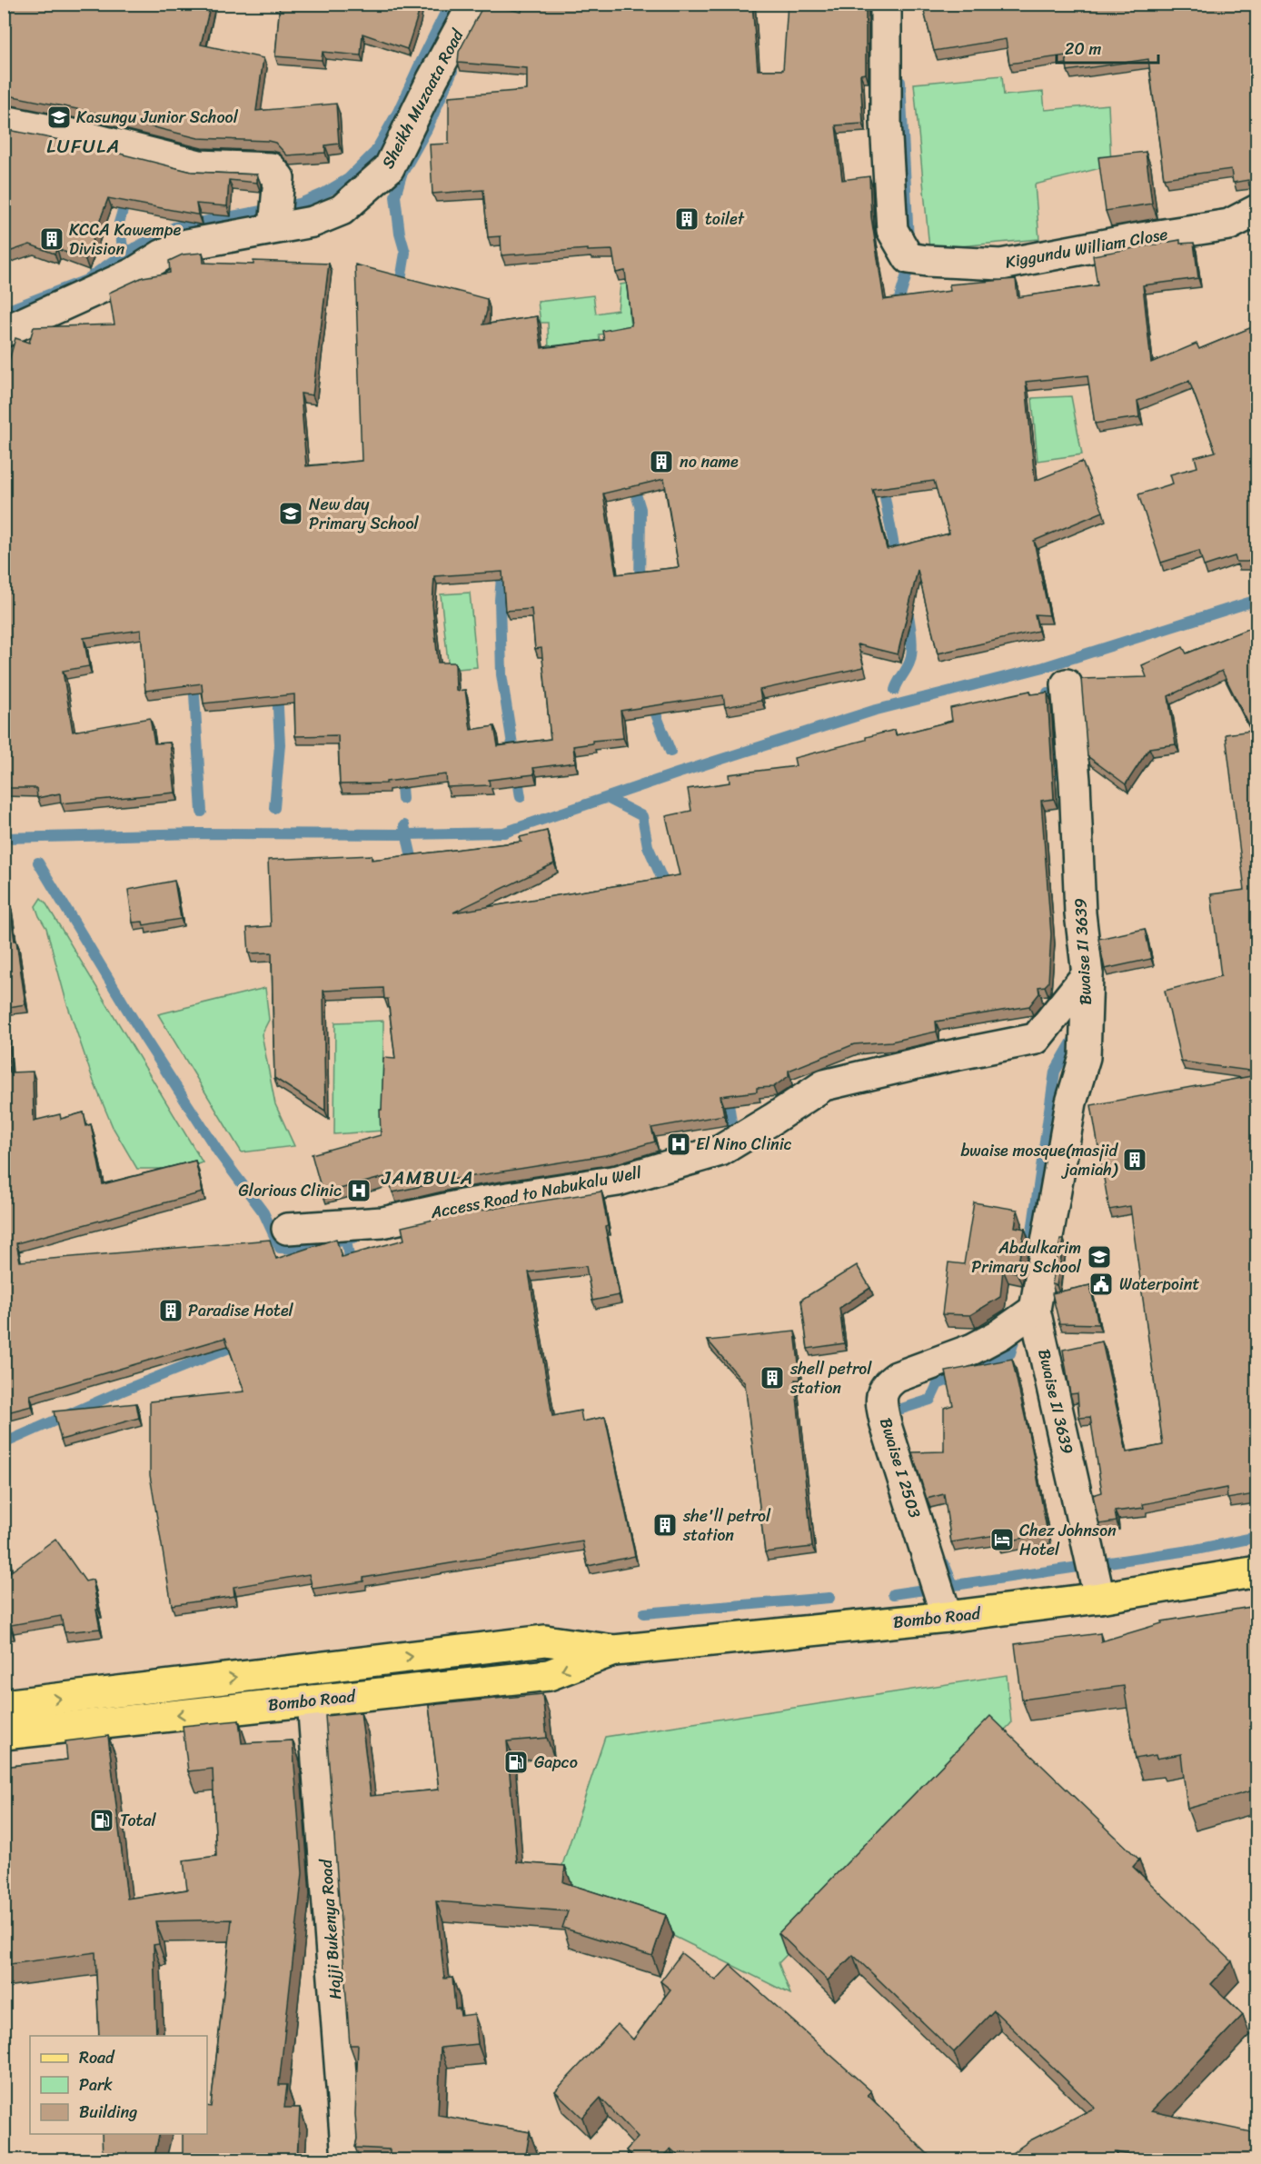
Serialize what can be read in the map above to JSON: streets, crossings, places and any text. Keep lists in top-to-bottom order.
{
  "streets": {
    "main road": ["Bombo Road"],
    "street": [
      "Sheikh Muzaata Road",
      "Kiggundu William Close",
      "Bwaise II 3639",
      "Access Road to Nabukalu Well",
      "Bwaise I 2503",
      "Hajji Bukenya Road"
    ]
  },
  "crossings": [
    ["Bwaise II 3639", "Access Road to Nabukalu Well"],
    ["Bwaise II 3639", "Bwaise I 2503"],
    ["Bwaise II 3639", "Bombo Road"],
    ["Bwaise I 2503", "Bombo Road"],
    ["Bombo Road", "Hajji Bukenya Road"]
  ],
  "districts": ["LUFULA", "JAMBULA"],
  "places": {
    "school or university": ["Kasungu Junior School", "New day Primary School", "Abdulkarim Primary School"],
    "building": [
      "toilet",
      "KCCA Kawempe Division",
      "no name",
      "bwaise mosque(masjid jamiah)",
      "Paradise Hotel",
      "shell petrol station",
      "she'll petrol station"
    ],
    "hospital": ["El Nino Clinic", "Glorious Clinic"],
    "public building": ["Waterpoint"],
    "hotel": ["Chez Johnson Hotel"],
    "fuel station": ["Gapco", "Total"]
  },
  "legend": ["Road", "Park", "Building"],
  "scale_bar": "20 m"
}
